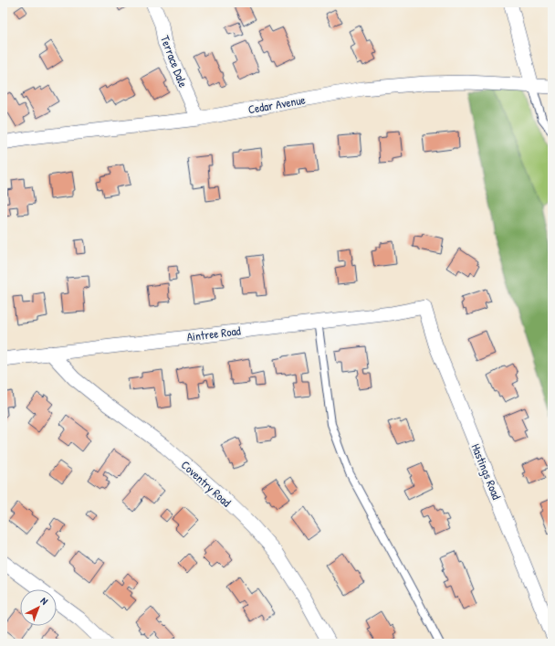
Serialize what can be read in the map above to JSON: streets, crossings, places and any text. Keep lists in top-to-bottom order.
{
  "streets": {
    "street": [
      "Terrace Dale",
      "Cedar Avenue",
      "Aintree Road",
      "Hastings Road",
      "Coventry Road"
    ]
  },
  "crossings": [
    ["Terrace Dale", "Cedar Avenue"],
    ["Aintree Road", "Hastings Road"],
    ["Aintree Road", "Coventry Road"]
  ],
  "north": "top right"
}
